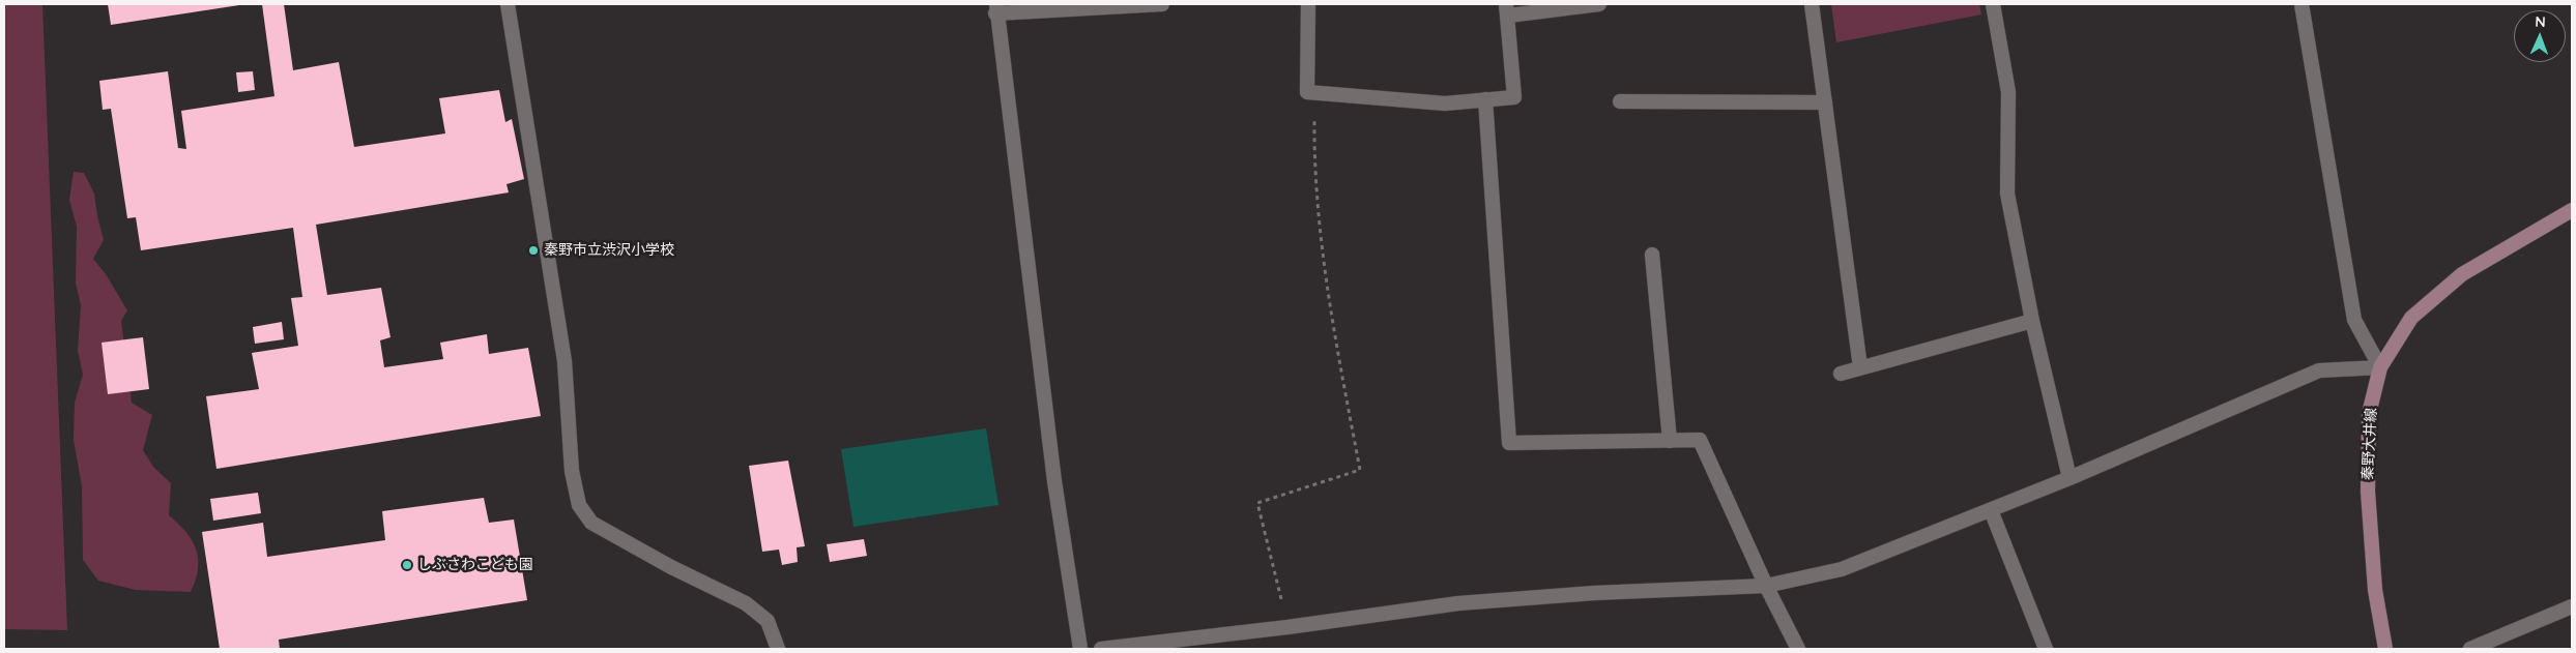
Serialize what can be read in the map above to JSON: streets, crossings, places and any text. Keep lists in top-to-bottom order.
{
  "streets": {
    "main road": ["秦野大井線"]
  },
  "places": ["秦野市立渋沢小学校", "しぶさわこども園"],
  "north": "top"
}
